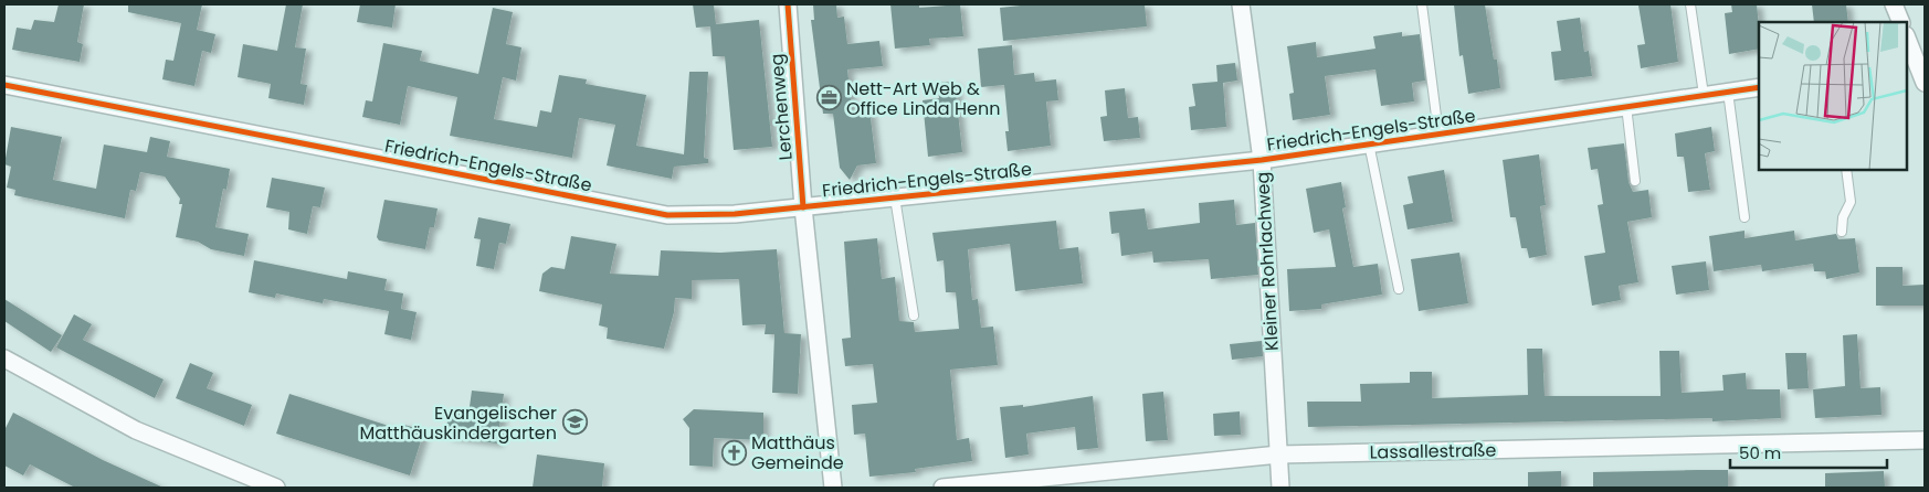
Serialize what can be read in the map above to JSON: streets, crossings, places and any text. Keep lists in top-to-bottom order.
{
  "streets": {
    "street": [
      "Lerchenweg",
      "Friedrich-Engels-Straße",
      "Kleiner Rohrlachweg",
      "Lassallestraße"
    ]
  },
  "crossings": [
    ["Lerchenweg", "Friedrich-Engels-Straße"],
    ["Friedrich-Engels-Straße", "Kleiner Rohrlachweg"],
    ["Kleiner Rohrlachweg", "Lassallestraße"]
  ],
  "places": {
    "office": ["Nett-Art Web & Office Linda Henn"],
    "school or university": ["Evangelischer Matthäuskindergarten"],
    "church": ["Matthäus Gemeinde"]
  },
  "scale_bar": "50 m"
}
